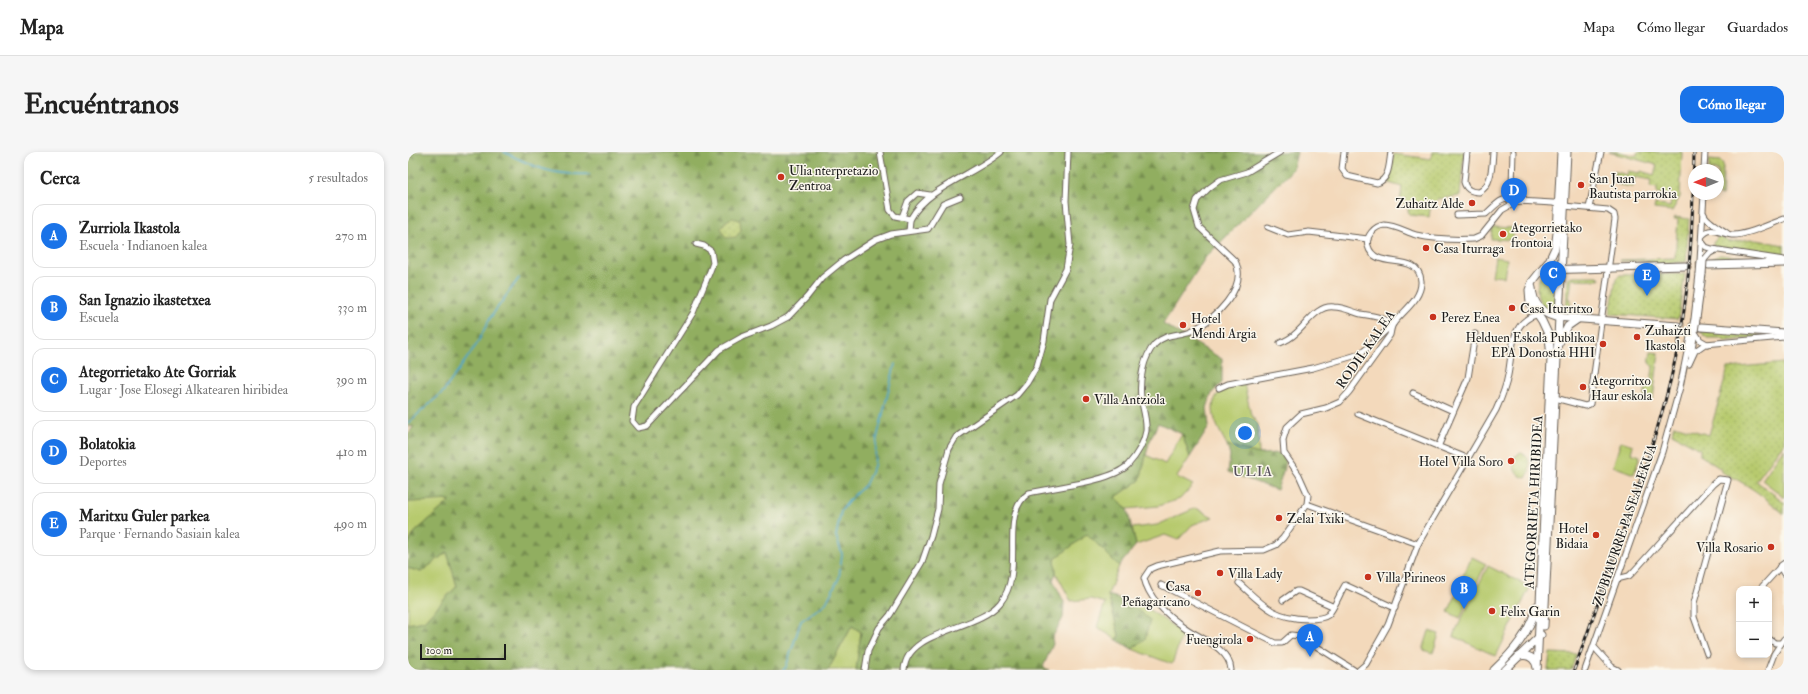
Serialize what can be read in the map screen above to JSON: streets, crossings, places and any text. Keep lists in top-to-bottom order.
{
  "streets": {
    "main road": ["ATEGORRIETA HIRIBIDEA"],
    "street": ["RODIL KALEA", "ZUBIAURRE PASEALEKUA"]
  },
  "districts": ["ULIA"],
  "places": [
    "Ulia nterpretazio Zentroa",
    "San Juan Bautista parrokia",
    "Zuhaitz Alde",
    "Ategorrietako frontoia",
    "Casa Iturraga",
    "Casa Iturritxo",
    "Perez Enea",
    "Hotel Mendi Argia",
    "Zuhaizti Ikastola",
    "Helduen Eskola Publikoa EPA Donostia HHI",
    "Ategorritxo Haur eskola",
    "Villa Antziola",
    "Hotel Villa Soro",
    "Zelai Txiki",
    "Hotel Bidaia",
    "Villa Rosario",
    "Villa Lady",
    "Villa Pirineos",
    "Casa Peñagaricano",
    "Felix Garin",
    "Fuengirola"
  ],
  "scale_bar": "100 m",
  "north": "left",
  "page": {
    "header": "Mapa",
    "nav": ["Mapa", "Cómo llegar", "Guardados"],
    "buttons": "Cómo llegar",
    "title": "Encuéntranos",
    "heading": ["Cerca", "5 resultados"],
    "pins": [
      "D",
      "C",
      "E",
      "B",
      "A"
    ],
    "list": [
      {
        "mark": "A",
        "name": "Zurriola Ikastola",
        "note": "Escuela · Indianoen kalea",
        "value": "270 m"
      },
      {
        "mark": "B",
        "name": "San Ignazio ikastetxea",
        "note": "Escuela",
        "value": "330 m"
      },
      {
        "mark": "C",
        "name": "Ategorrietako Ate Gorriak",
        "note": "Lugar · Jose Elosegi Alkatearen hiribidea",
        "value": "390 m"
      },
      {
        "mark": "D",
        "name": "Bolatokia",
        "note": "Deportes",
        "value": "410 m"
      },
      {
        "mark": "E",
        "name": "Maritxu Guler parkea",
        "note": "Parque · Fernando Sasiain kalea",
        "value": "490 m"
      }
    ],
    "map_buttons": ["+", "−"],
    "scale": "100 m"
  }
}
